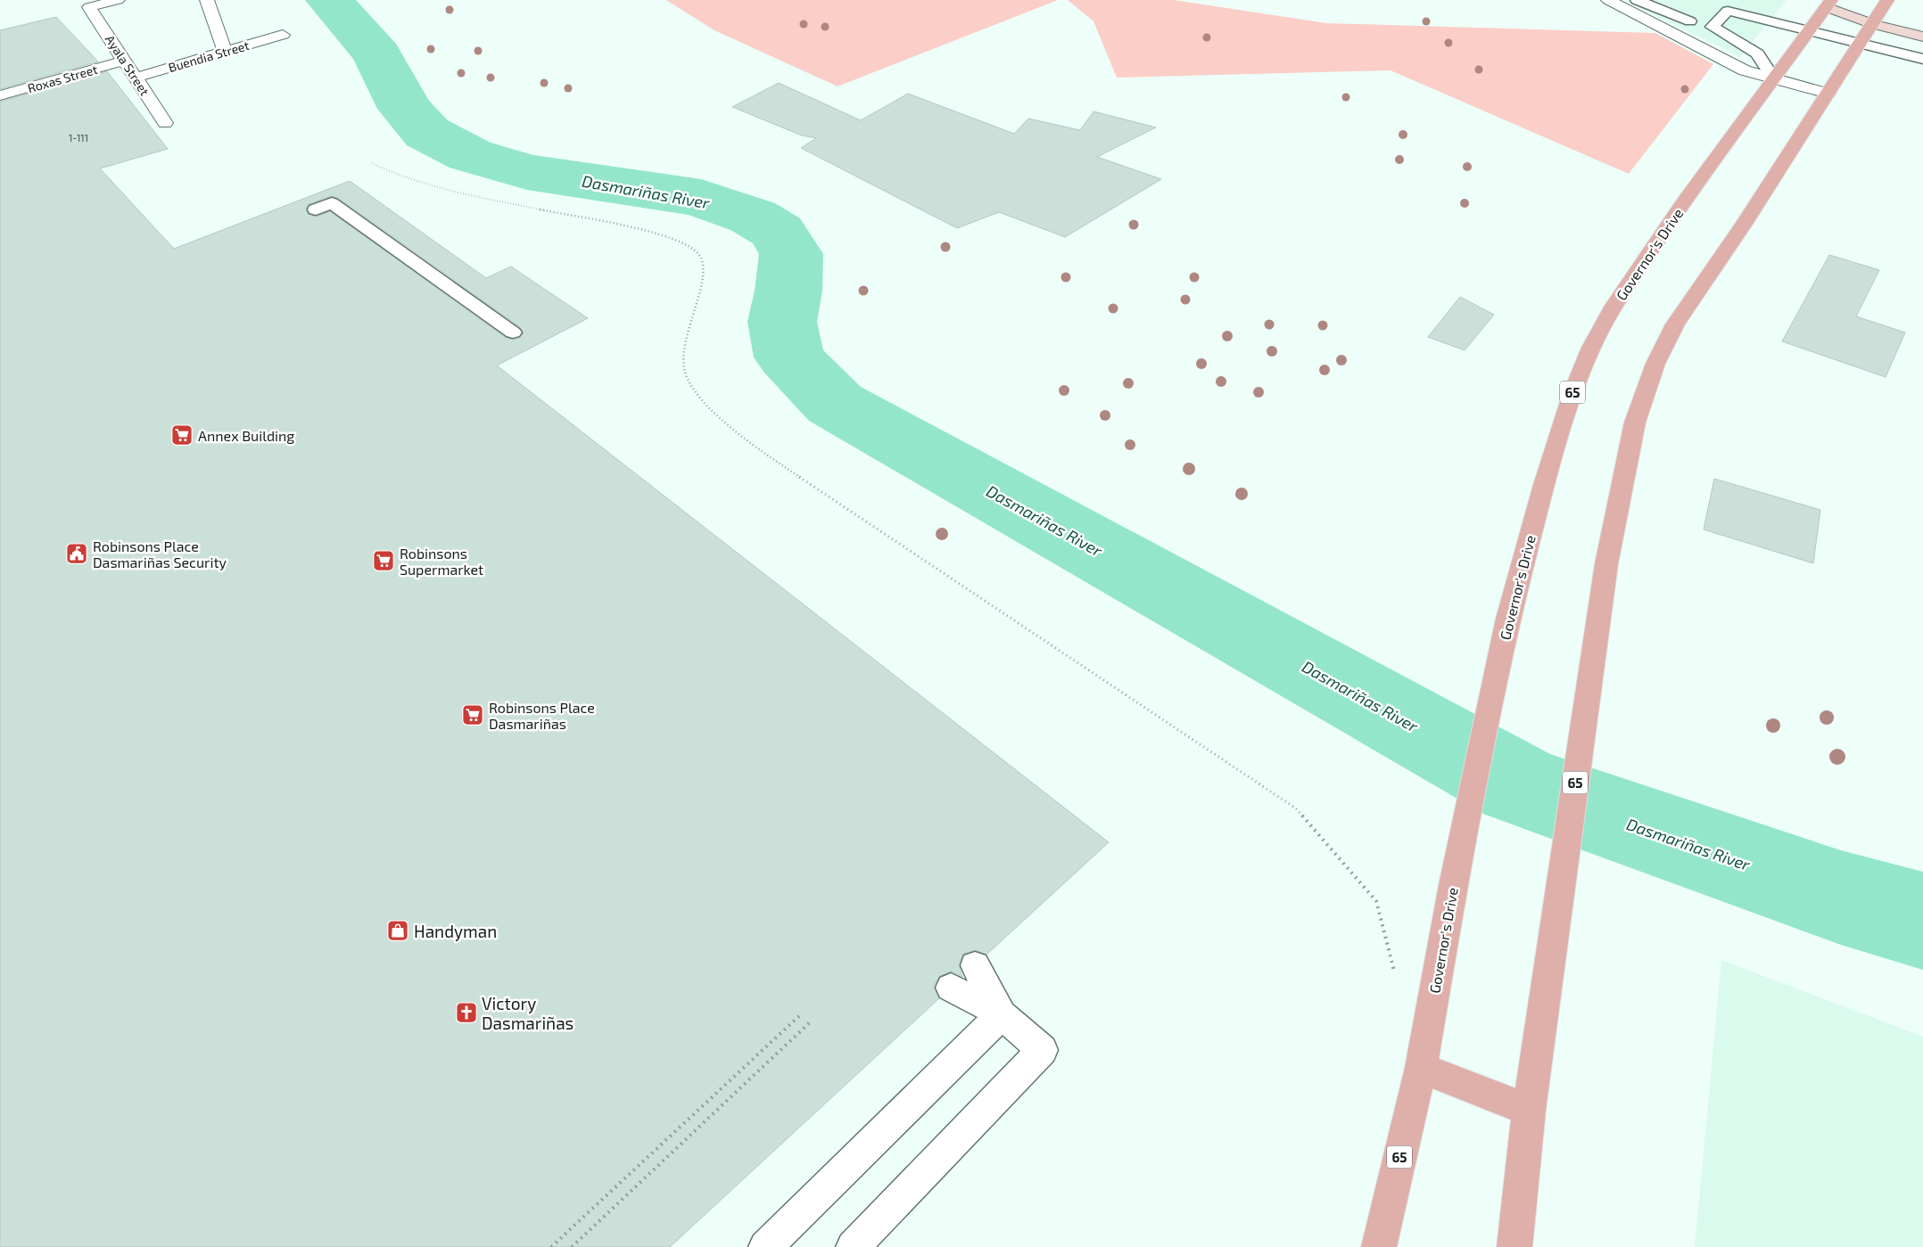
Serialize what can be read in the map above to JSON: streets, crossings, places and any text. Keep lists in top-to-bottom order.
{
  "streets": {
    "main road": ["Governor's Drive", "65"],
    "street": ["Buendia Street", "Ayala Street", "Roxas Street"]
  },
  "crossings": [
    ["Buendia Street", "Ayala Street"],
    ["Ayala Street", "Roxas Street"]
  ],
  "water": ["Dasmariñas River"],
  "places": {
    "supermarket": ["Annex Building", "Robinsons Supermarket", "Robinsons Place Dasmariñas"],
    "public building": ["Robinsons Place Dasmariñas Security"],
    "shop": ["Handyman"],
    "church": ["Victory Dasmariñas"]
  },
  "house_numbers": ["1-111"]
}
